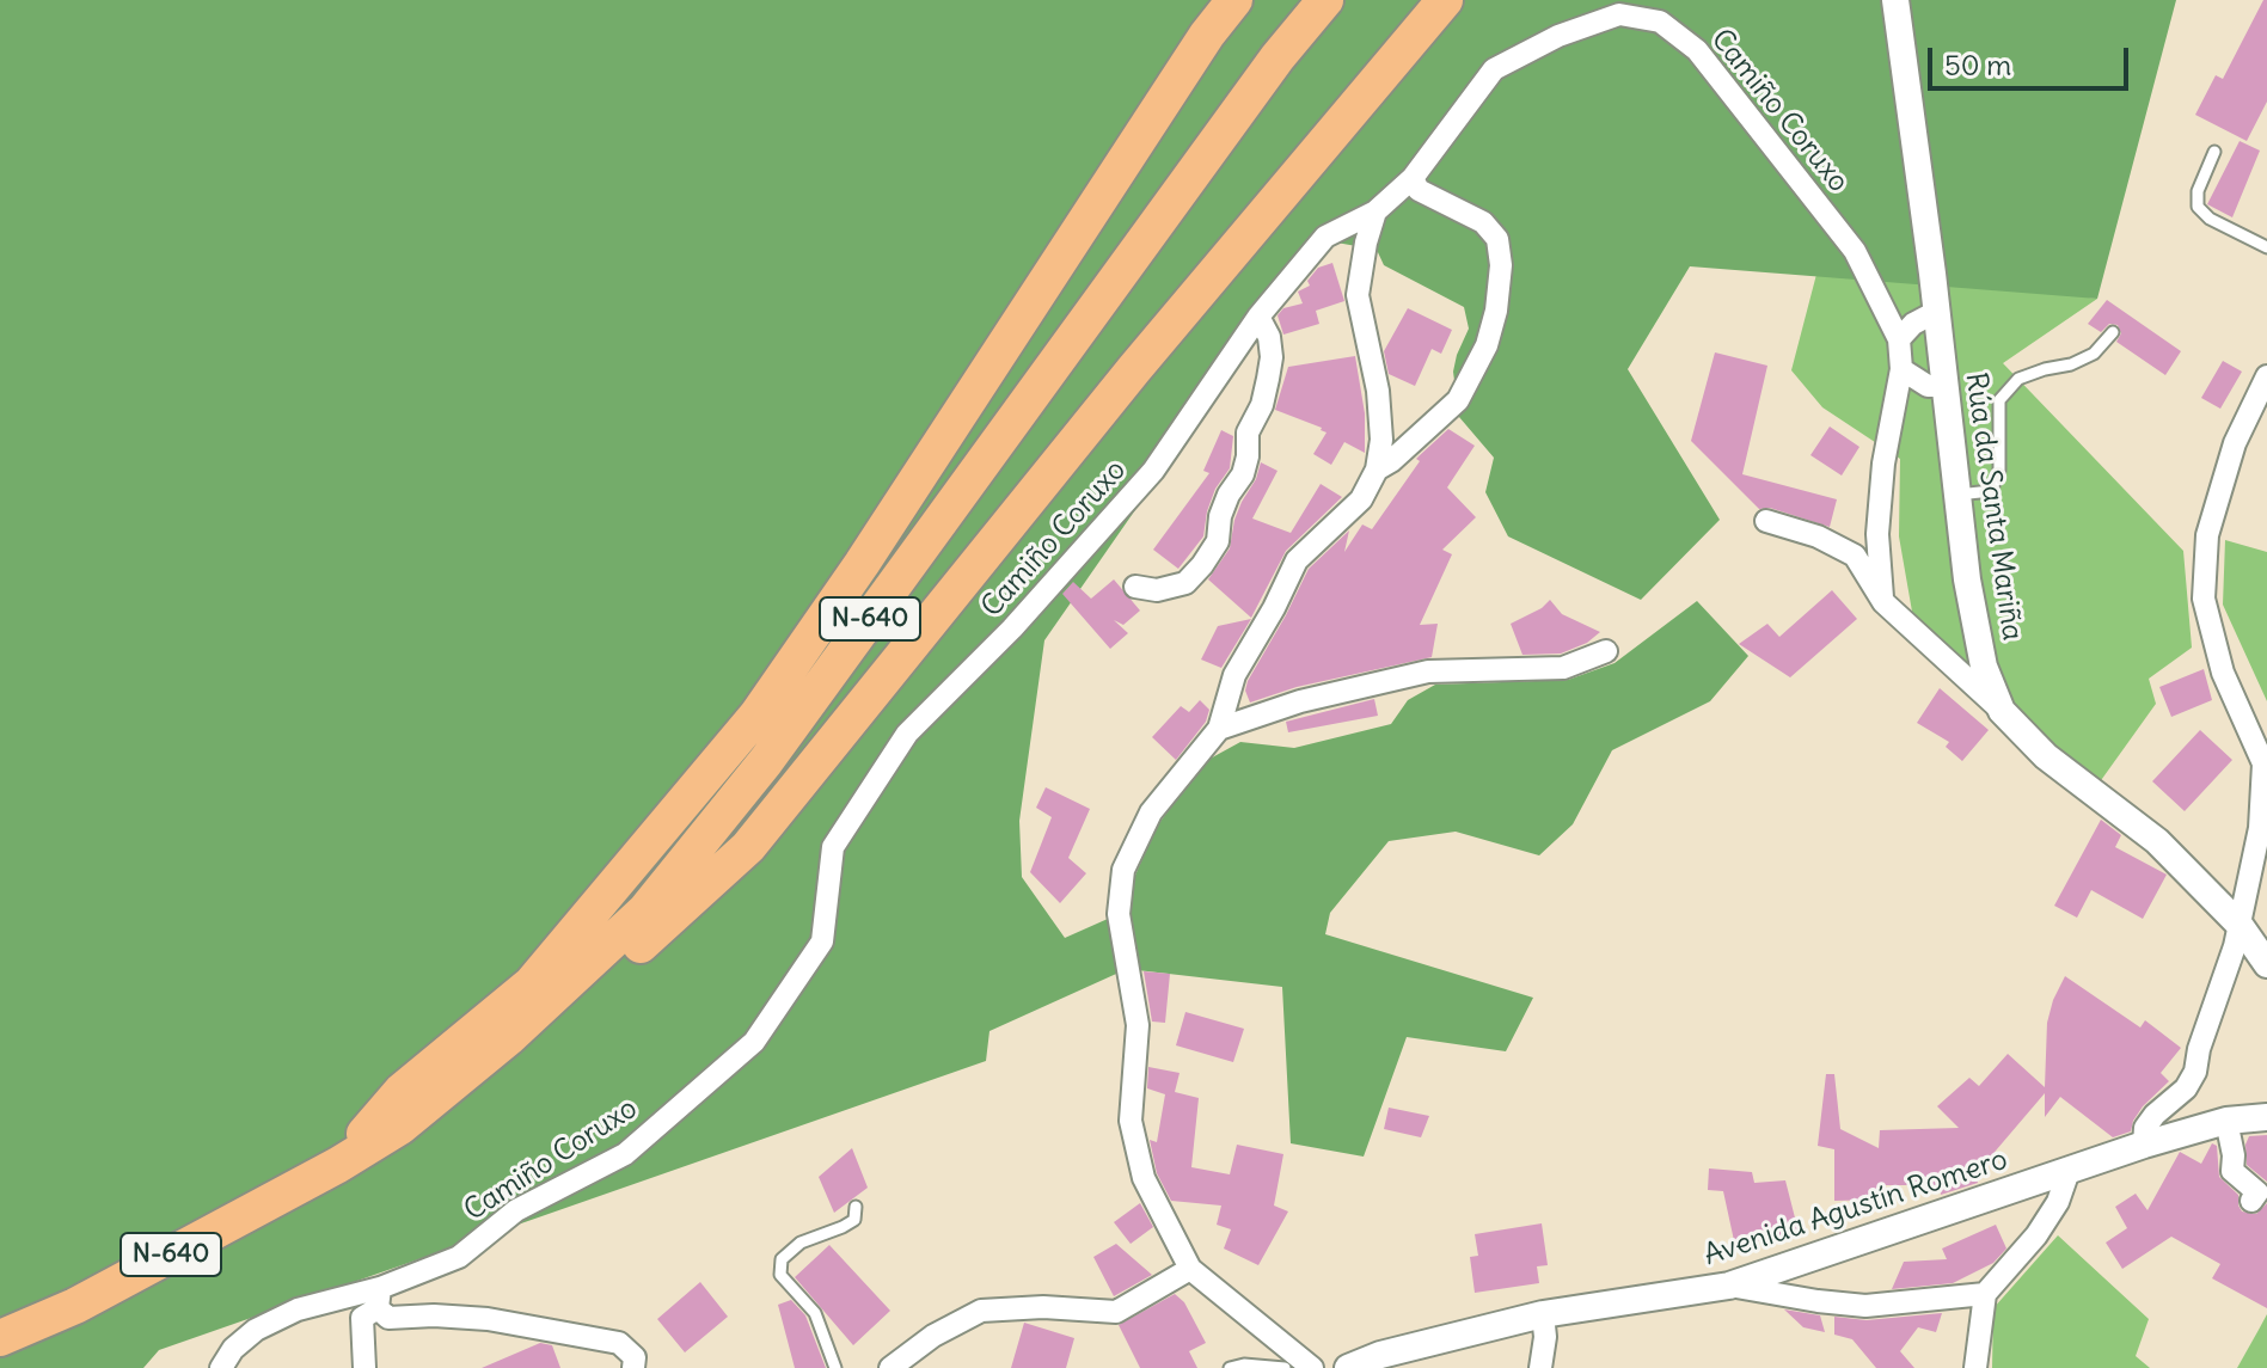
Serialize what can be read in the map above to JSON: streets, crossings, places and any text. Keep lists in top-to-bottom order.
{
  "streets": {
    "highway": ["N-640"],
    "street": ["Camiño Coruxo", "Rúa da Santa Mariña", "Avenida Agustín Romero"]
  },
  "scale_bar": "50 m"
}
